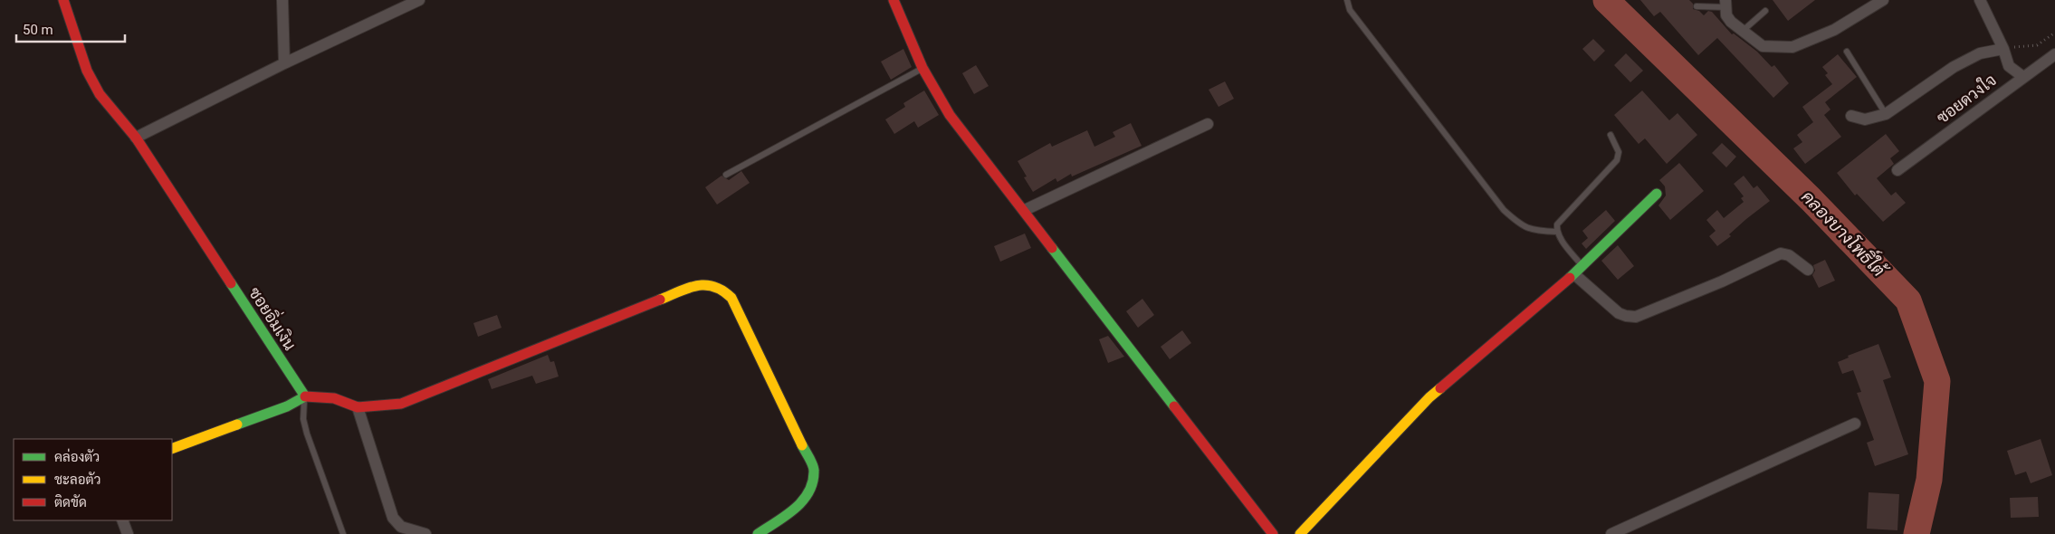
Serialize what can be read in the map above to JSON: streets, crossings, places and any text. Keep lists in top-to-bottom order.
{
  "streets": {
    "street": ["ซอยดวงใจ", "ซอยอิ่มเงิน"]
  },
  "water": ["คลองบางโพธิ์ใต้"],
  "legend": ["คล่องตัว", "ชะลอตัว", "ติดขัด"],
  "scale_bar": "50 m"
}
